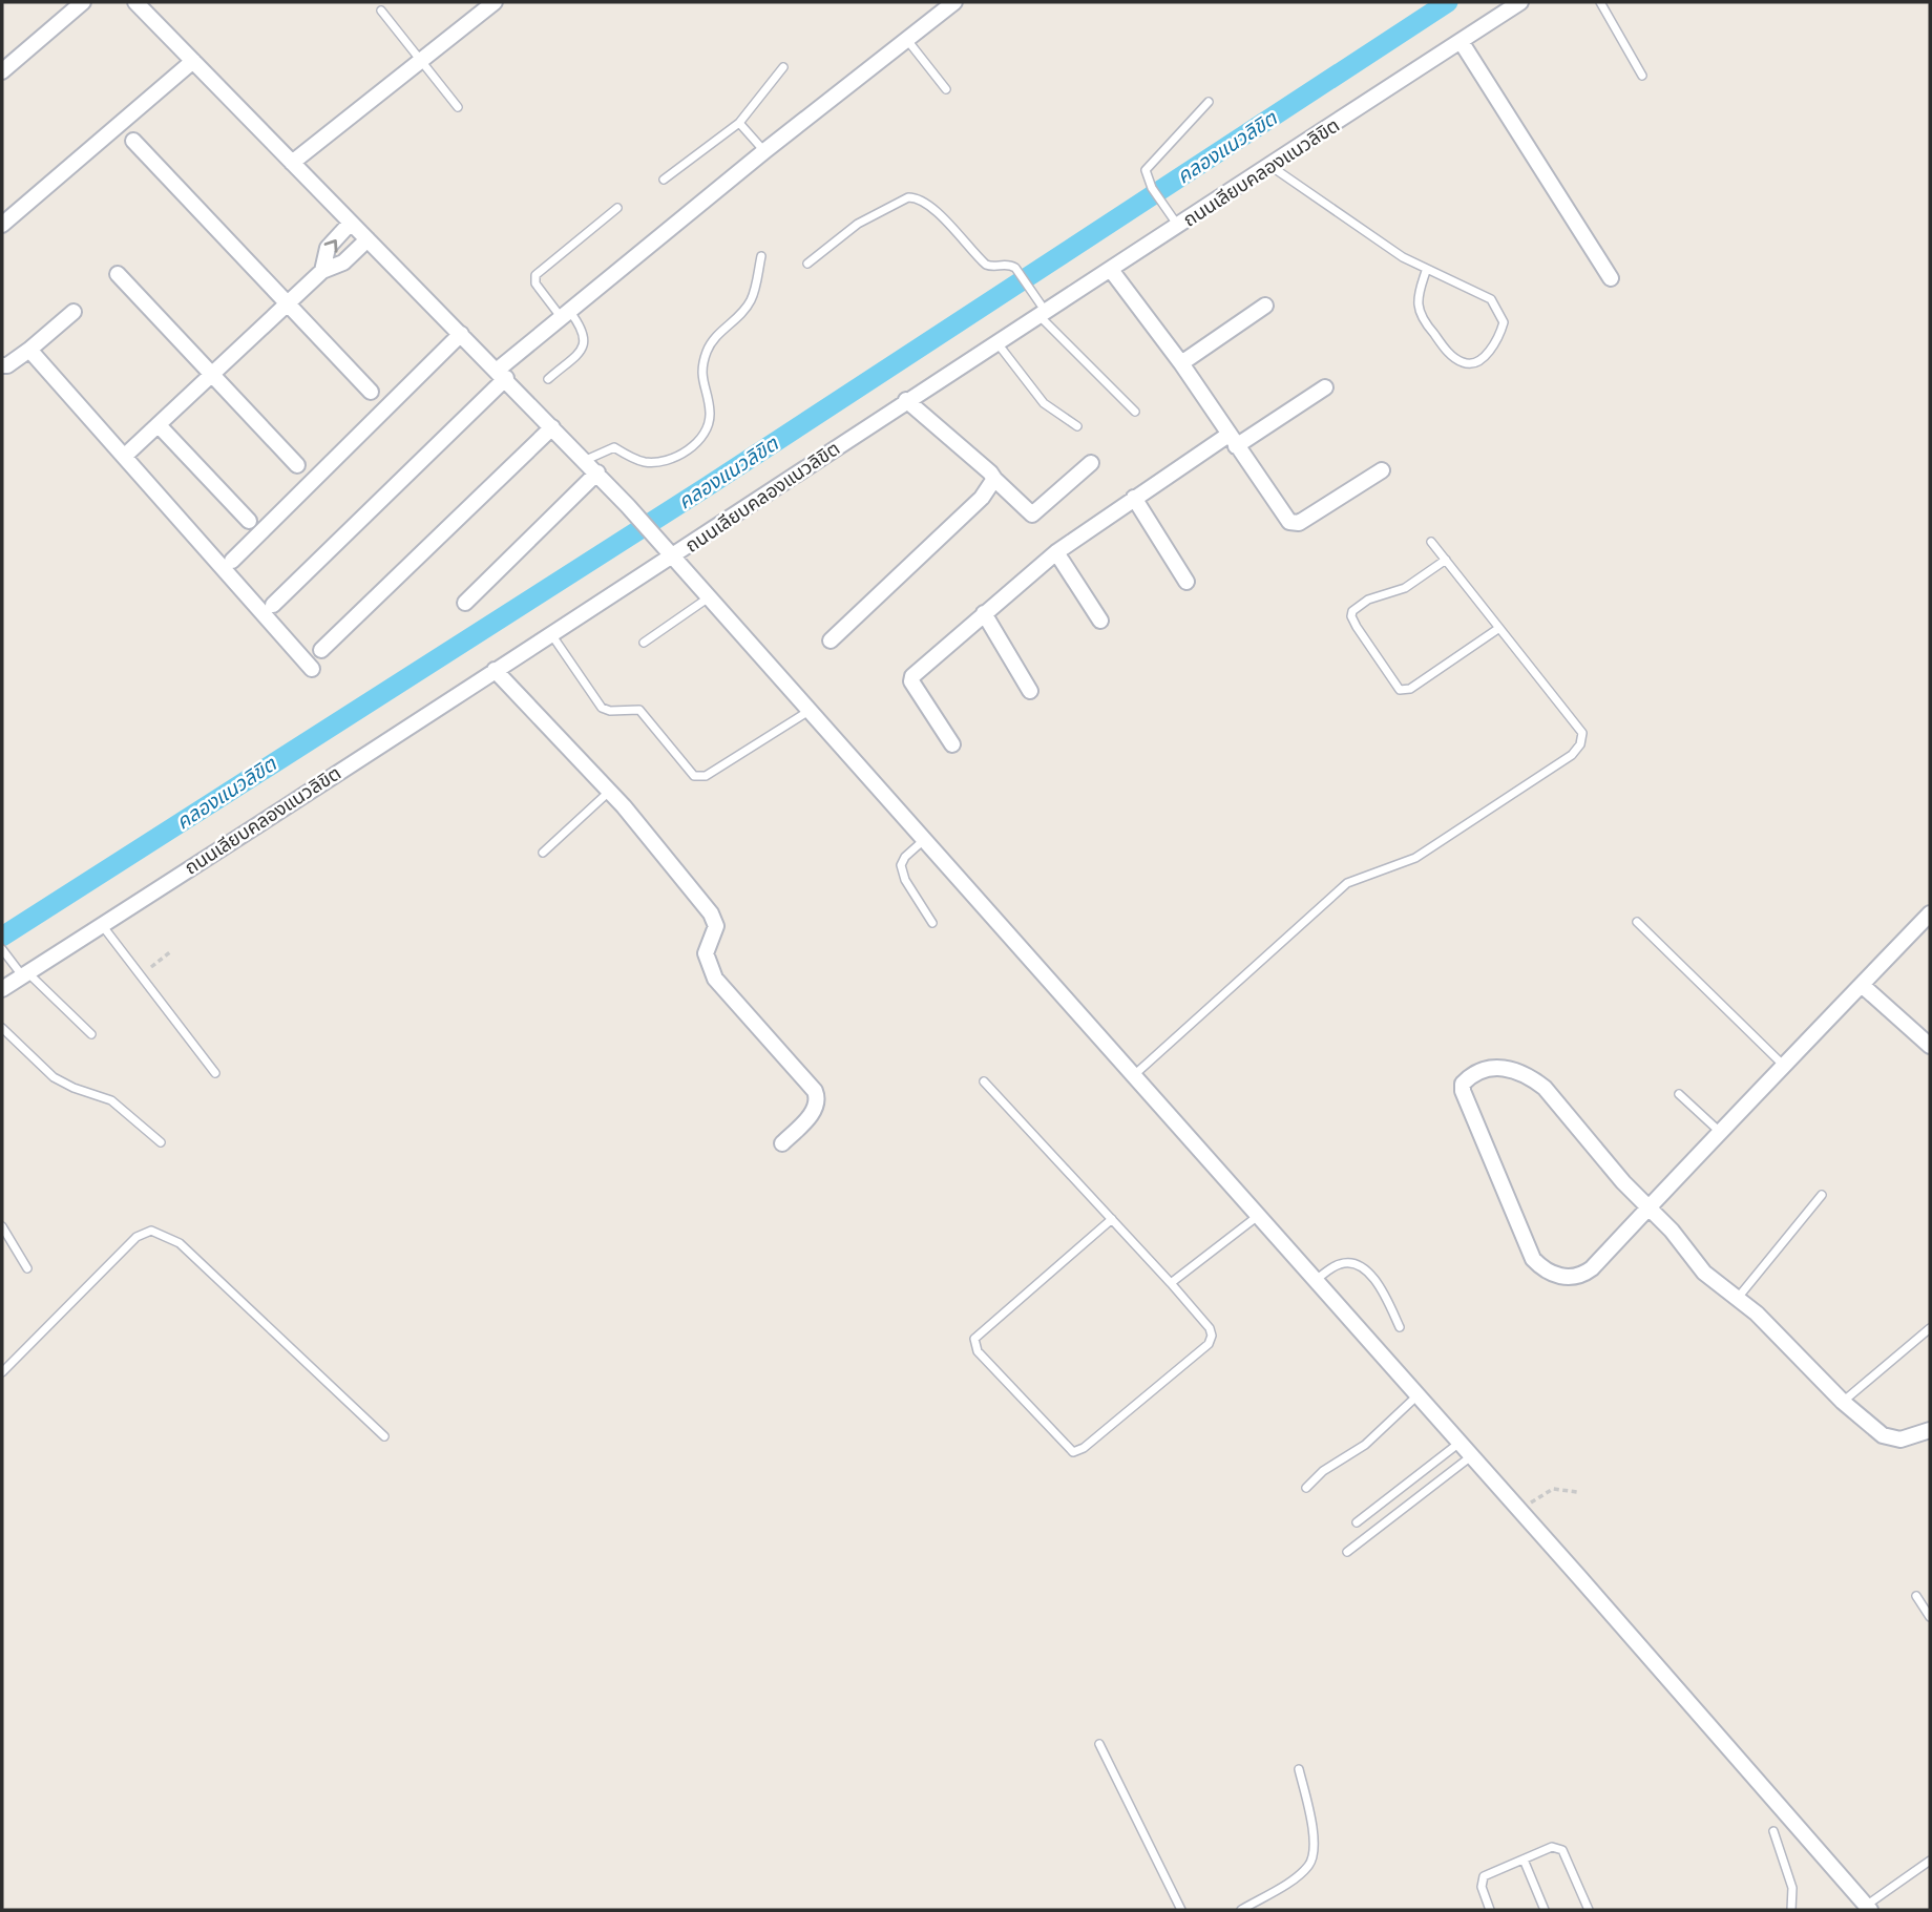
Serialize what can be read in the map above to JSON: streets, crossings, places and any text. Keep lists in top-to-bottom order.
{
  "streets": {
    "street": ["ถนนเลียบคลองแนวลิขิต"]
  },
  "water": ["คลองแนวลิขิต"]
}
